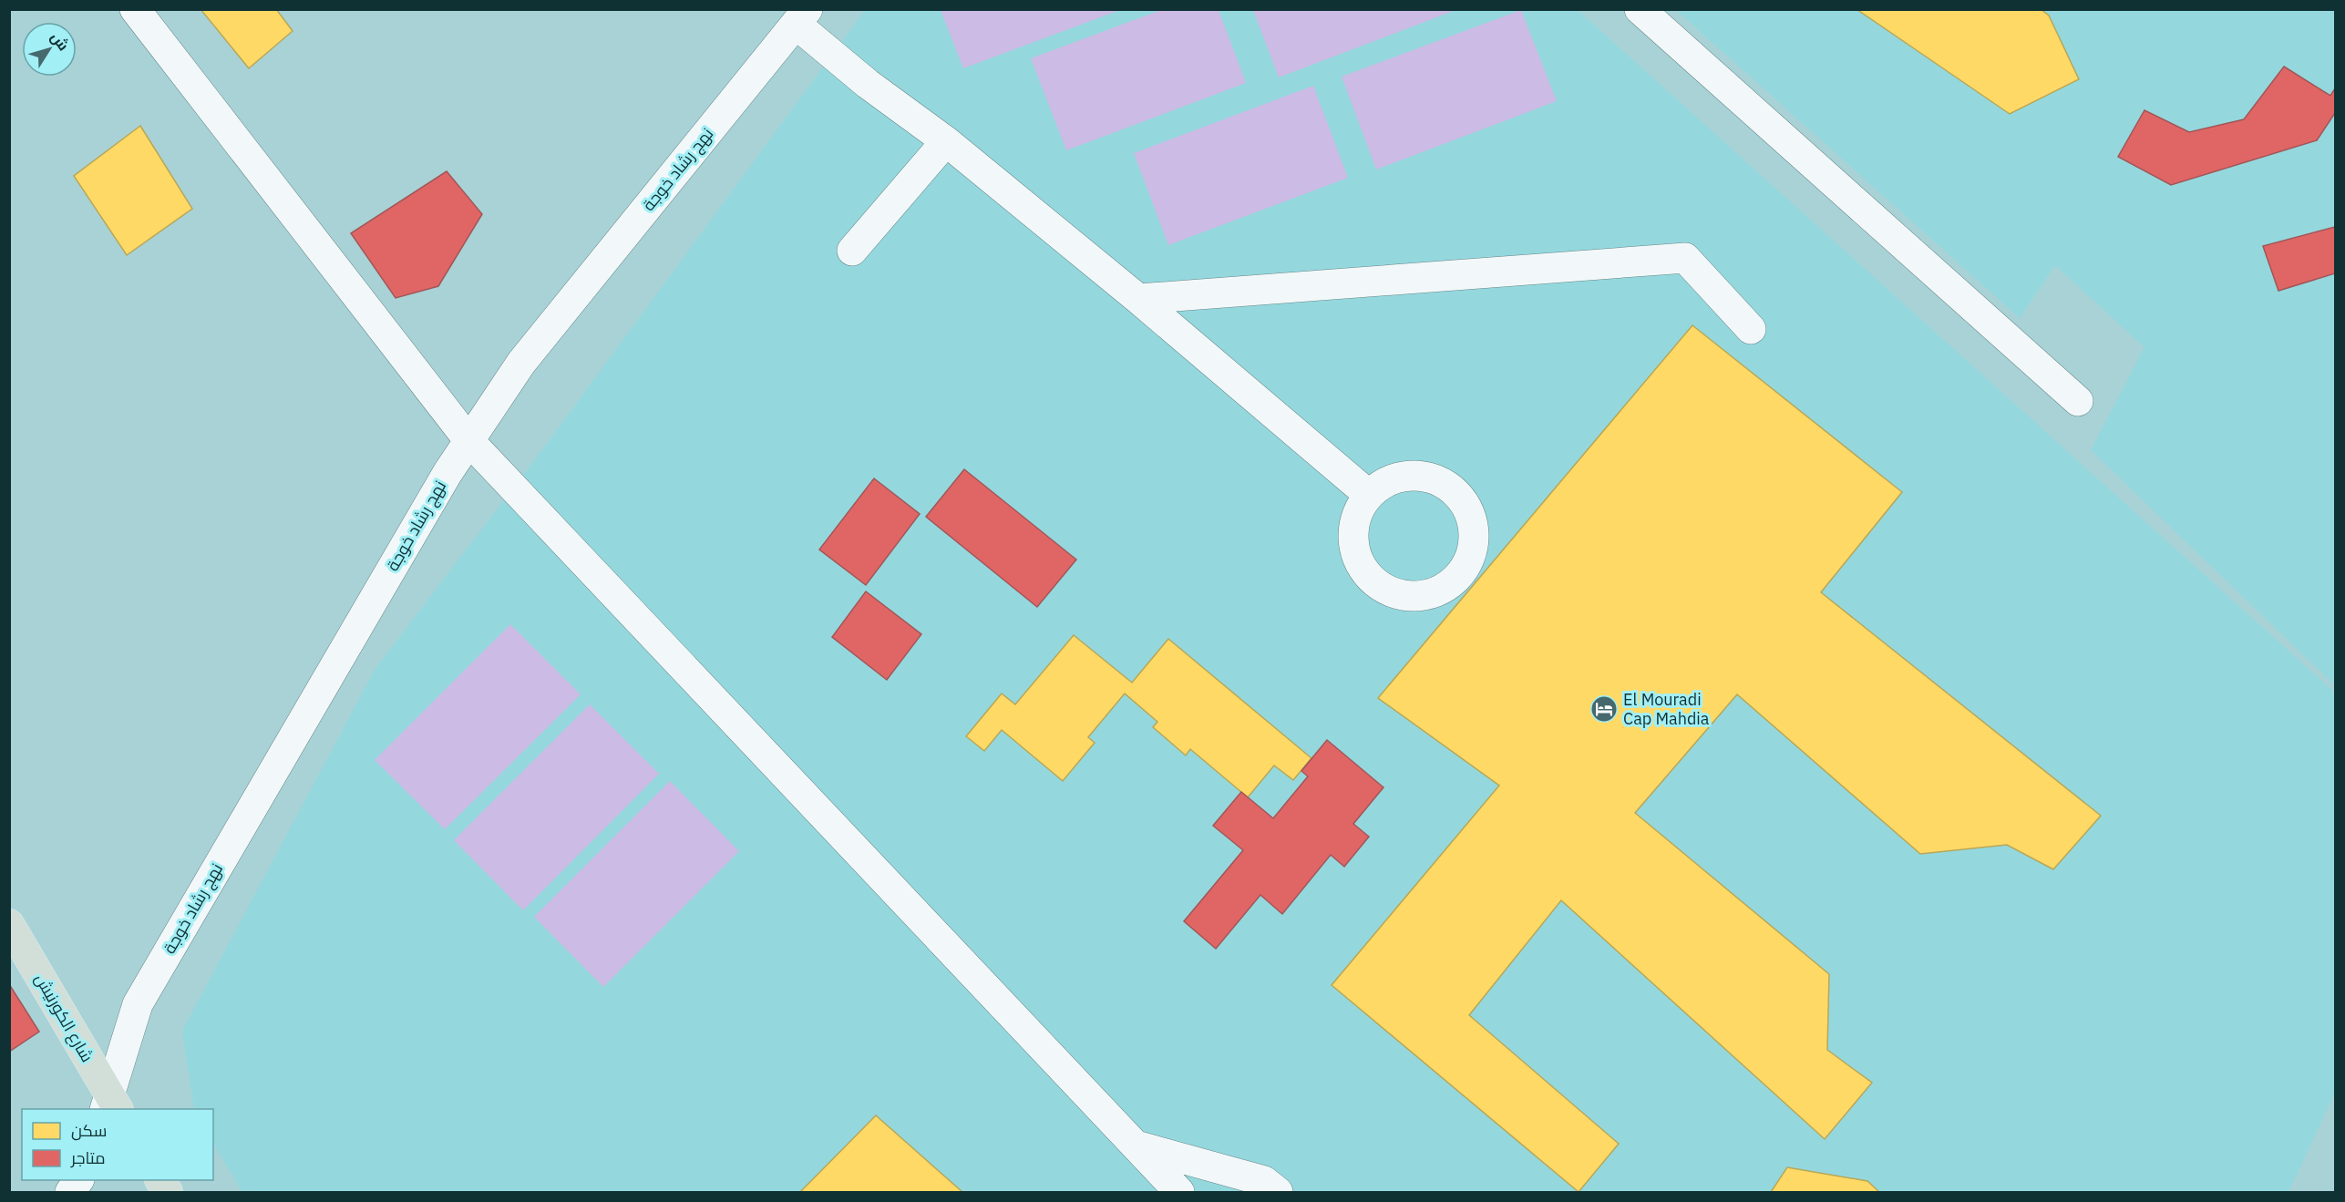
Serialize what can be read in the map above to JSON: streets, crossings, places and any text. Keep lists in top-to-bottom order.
{
  "streets": {
    "main road": ["شارع الكورنيش"],
    "street": ["نهج رشاد خوجة"]
  },
  "crossings": [
    ["نهج رشاد خوجة", "شارع الكورنيش"]
  ],
  "places": {
    "hotel": ["El Mouradi Cap Mahdia"]
  },
  "legend": ["سكن", "متاجر"],
  "north": "top right"
}
